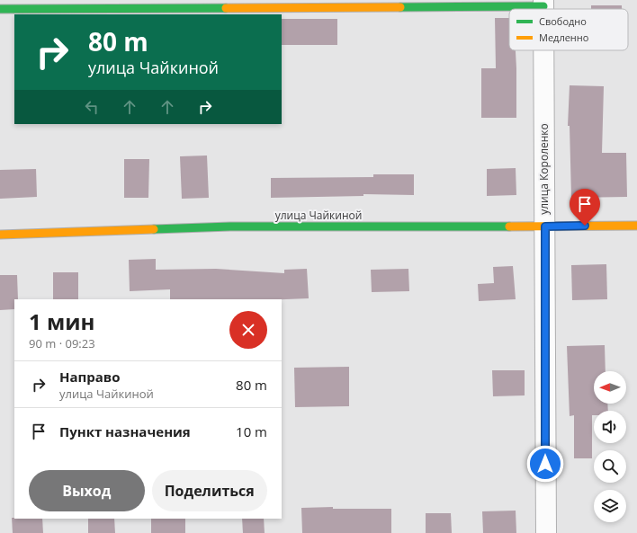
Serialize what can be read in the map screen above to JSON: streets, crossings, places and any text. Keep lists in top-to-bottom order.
{
  "streets": {
    "street": ["улица Короленко", "улица Чайкиной"]
  },
  "crossings": [
    ["улица Короленко", "улица Чайкиной"]
  ],
  "legend": ["Свободно", "Медленно"],
  "north": "left",
  "page": {
    "turn": ["80 m", "улица Чайкиной"],
    "heading": ["1 мин", "90 m · 09:23"],
    "list": [
      {
        "name": "Направо",
        "note": "улица Чайкиной",
        "value": "80 m"
      },
      {
        "name": "Пункт назначения",
        "value": "10 m"
      }
    ],
    "buttons": ["Выход", "Поделиться"]
  }
}
